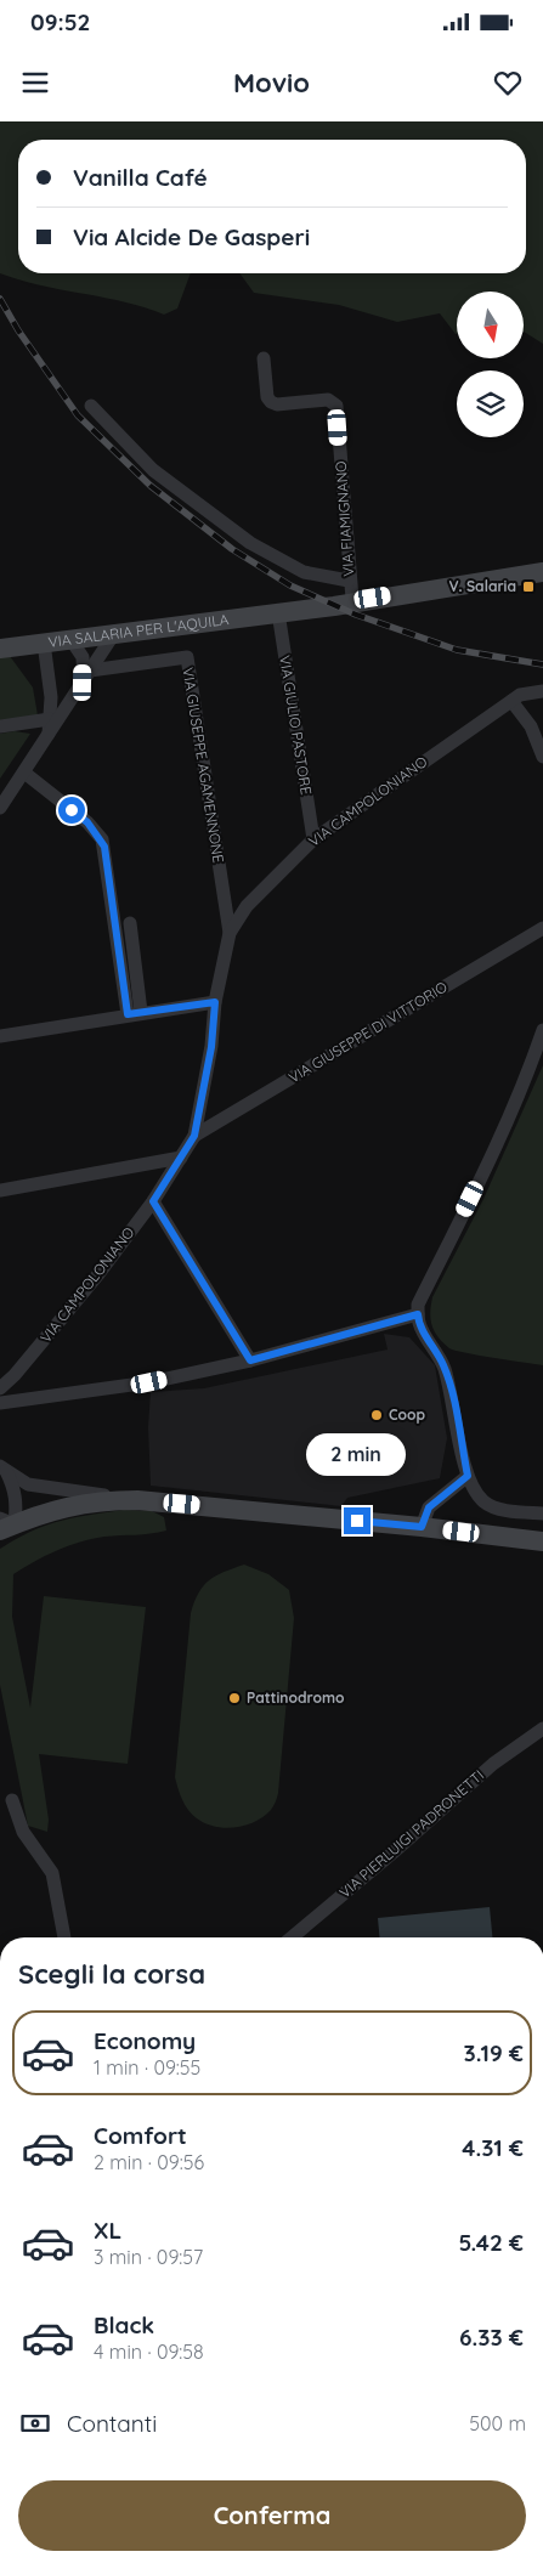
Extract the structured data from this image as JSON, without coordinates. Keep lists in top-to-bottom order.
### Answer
{
  "streets": {
    "main road": ["VIA SALARIA PER L'AQUILA"],
    "street": [
      "VIA FIAMIGNANO",
      "VIA GIULIO PASTORE",
      "VIA GIUSEPPE AGAMENNONE",
      "VIA CAMPOLONIANO",
      "VIA GIUSEPPE DI VITTORIO",
      "VIA PIERLUIGI PADRONETTI"
    ]
  },
  "crossings": [
    ["VIA FIAMIGNANO", "VIA SALARIA PER L'AQUILA"],
    ["VIA SALARIA PER L'AQUILA", "VIA GIULIO PASTORE"],
    ["VIA GIULIO PASTORE", "VIA CAMPOLONIANO"],
    ["VIA GIUSEPPE AGAMENNONE", "VIA CAMPOLONIANO"],
    ["VIA CAMPOLONIANO", "VIA GIUSEPPE DI VITTORIO"]
  ],
  "places": {
    "transit": ["V. Salaria"],
    "other": ["Coop", "Pattinodromo"]
  },
  "north": "bottom",
  "page": {
    "status": "09:52",
    "header": "Movio",
    "banner": ["Vanilla Café", "Via Alcide De Gasperi"],
    "bubble": "2 min",
    "heading": "Scegli la corsa",
    "list": [
      {
        "name": "Economy",
        "note": "1 min · 09:55",
        "value": "3.19 €"
      },
      {
        "name": "Comfort",
        "note": "2 min · 09:56",
        "value": "4.31 €"
      },
      {
        "name": "XL",
        "note": "3 min · 09:57",
        "value": "5.42 €"
      },
      {
        "name": "Black",
        "note": "4 min · 09:58",
        "value": "6.33 €"
      }
    ],
    "pay": ["Contanti", "500 m"],
    "buttons": "Conferma"
  }
}
